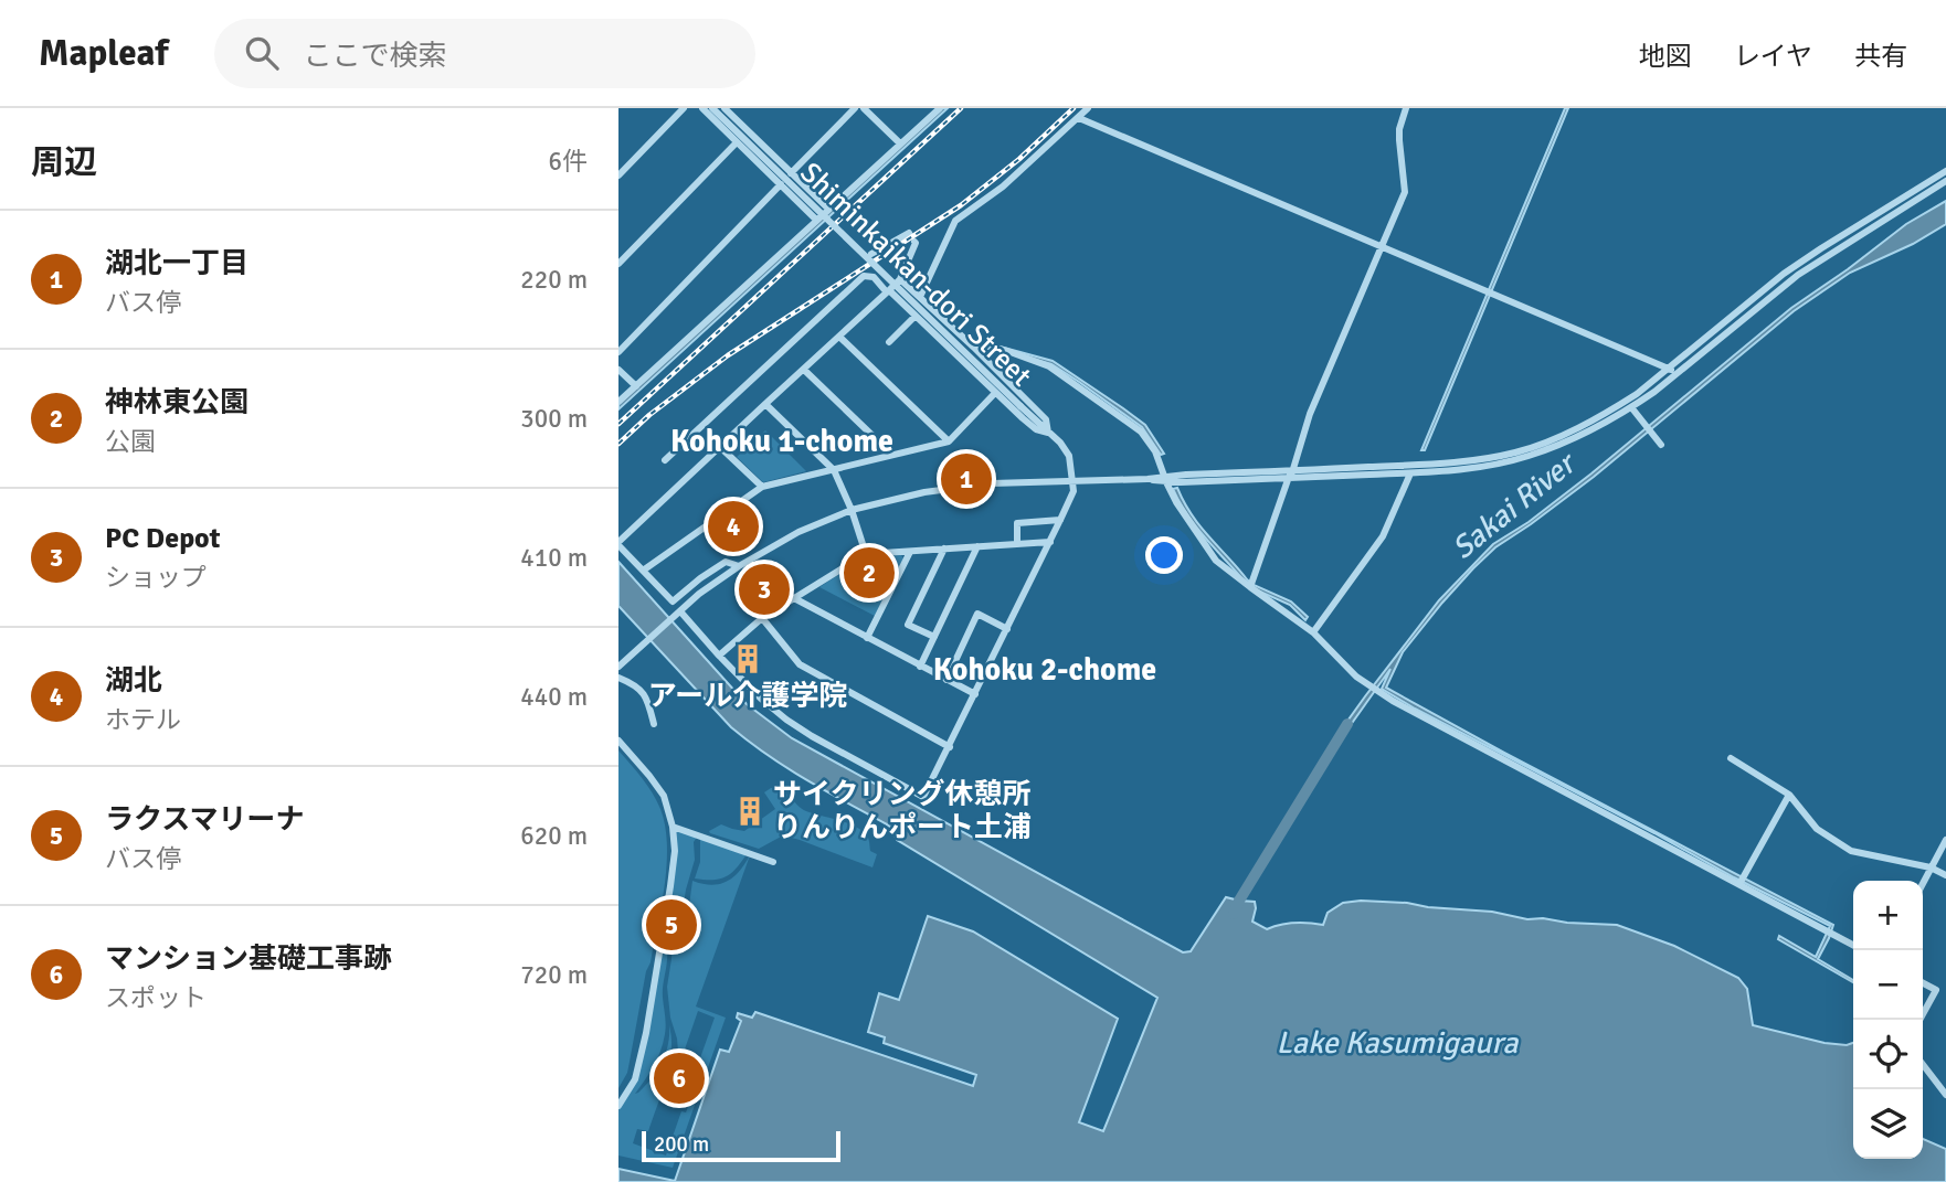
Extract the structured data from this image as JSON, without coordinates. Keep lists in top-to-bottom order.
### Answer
{
  "streets": {
    "street": ["Shiminkaikan-dori Street"]
  },
  "districts": ["Kohoku 1-chome", "Kohoku 2-chome"],
  "water": ["Sakai River", "Lake Kasumigaura"],
  "places": {
    "building": ["アール介護学院", "サイクリング休憩所 りんりんポート土浦"]
  },
  "scale_bar": "200 m",
  "page": {
    "header": "Mapleaf",
    "search": "ここで検索",
    "nav": ["地図", "レイヤ", "共有"],
    "heading": ["周辺", "6件"],
    "list": [
      {
        "mark": "1",
        "name": "湖北一丁目",
        "note": "バス停",
        "value": "220 m"
      },
      {
        "mark": "2",
        "name": "神林東公園",
        "note": "公園",
        "value": "300 m"
      },
      {
        "mark": "3",
        "name": "PC Depot",
        "note": "ショップ",
        "value": "410 m"
      },
      {
        "mark": "4",
        "name": "湖北",
        "note": "ホテル",
        "value": "440 m"
      },
      {
        "mark": "5",
        "name": "ラクスマリーナ",
        "note": "バス停",
        "value": "620 m"
      },
      {
        "mark": "6",
        "name": "マンション基礎工事跡",
        "note": "スポット",
        "value": "720 m"
      }
    ],
    "pins": [
      "1",
      "4",
      "2",
      "3",
      "5",
      "6"
    ],
    "map_buttons": ["+", "−"],
    "scale": "200 m"
  }
}
